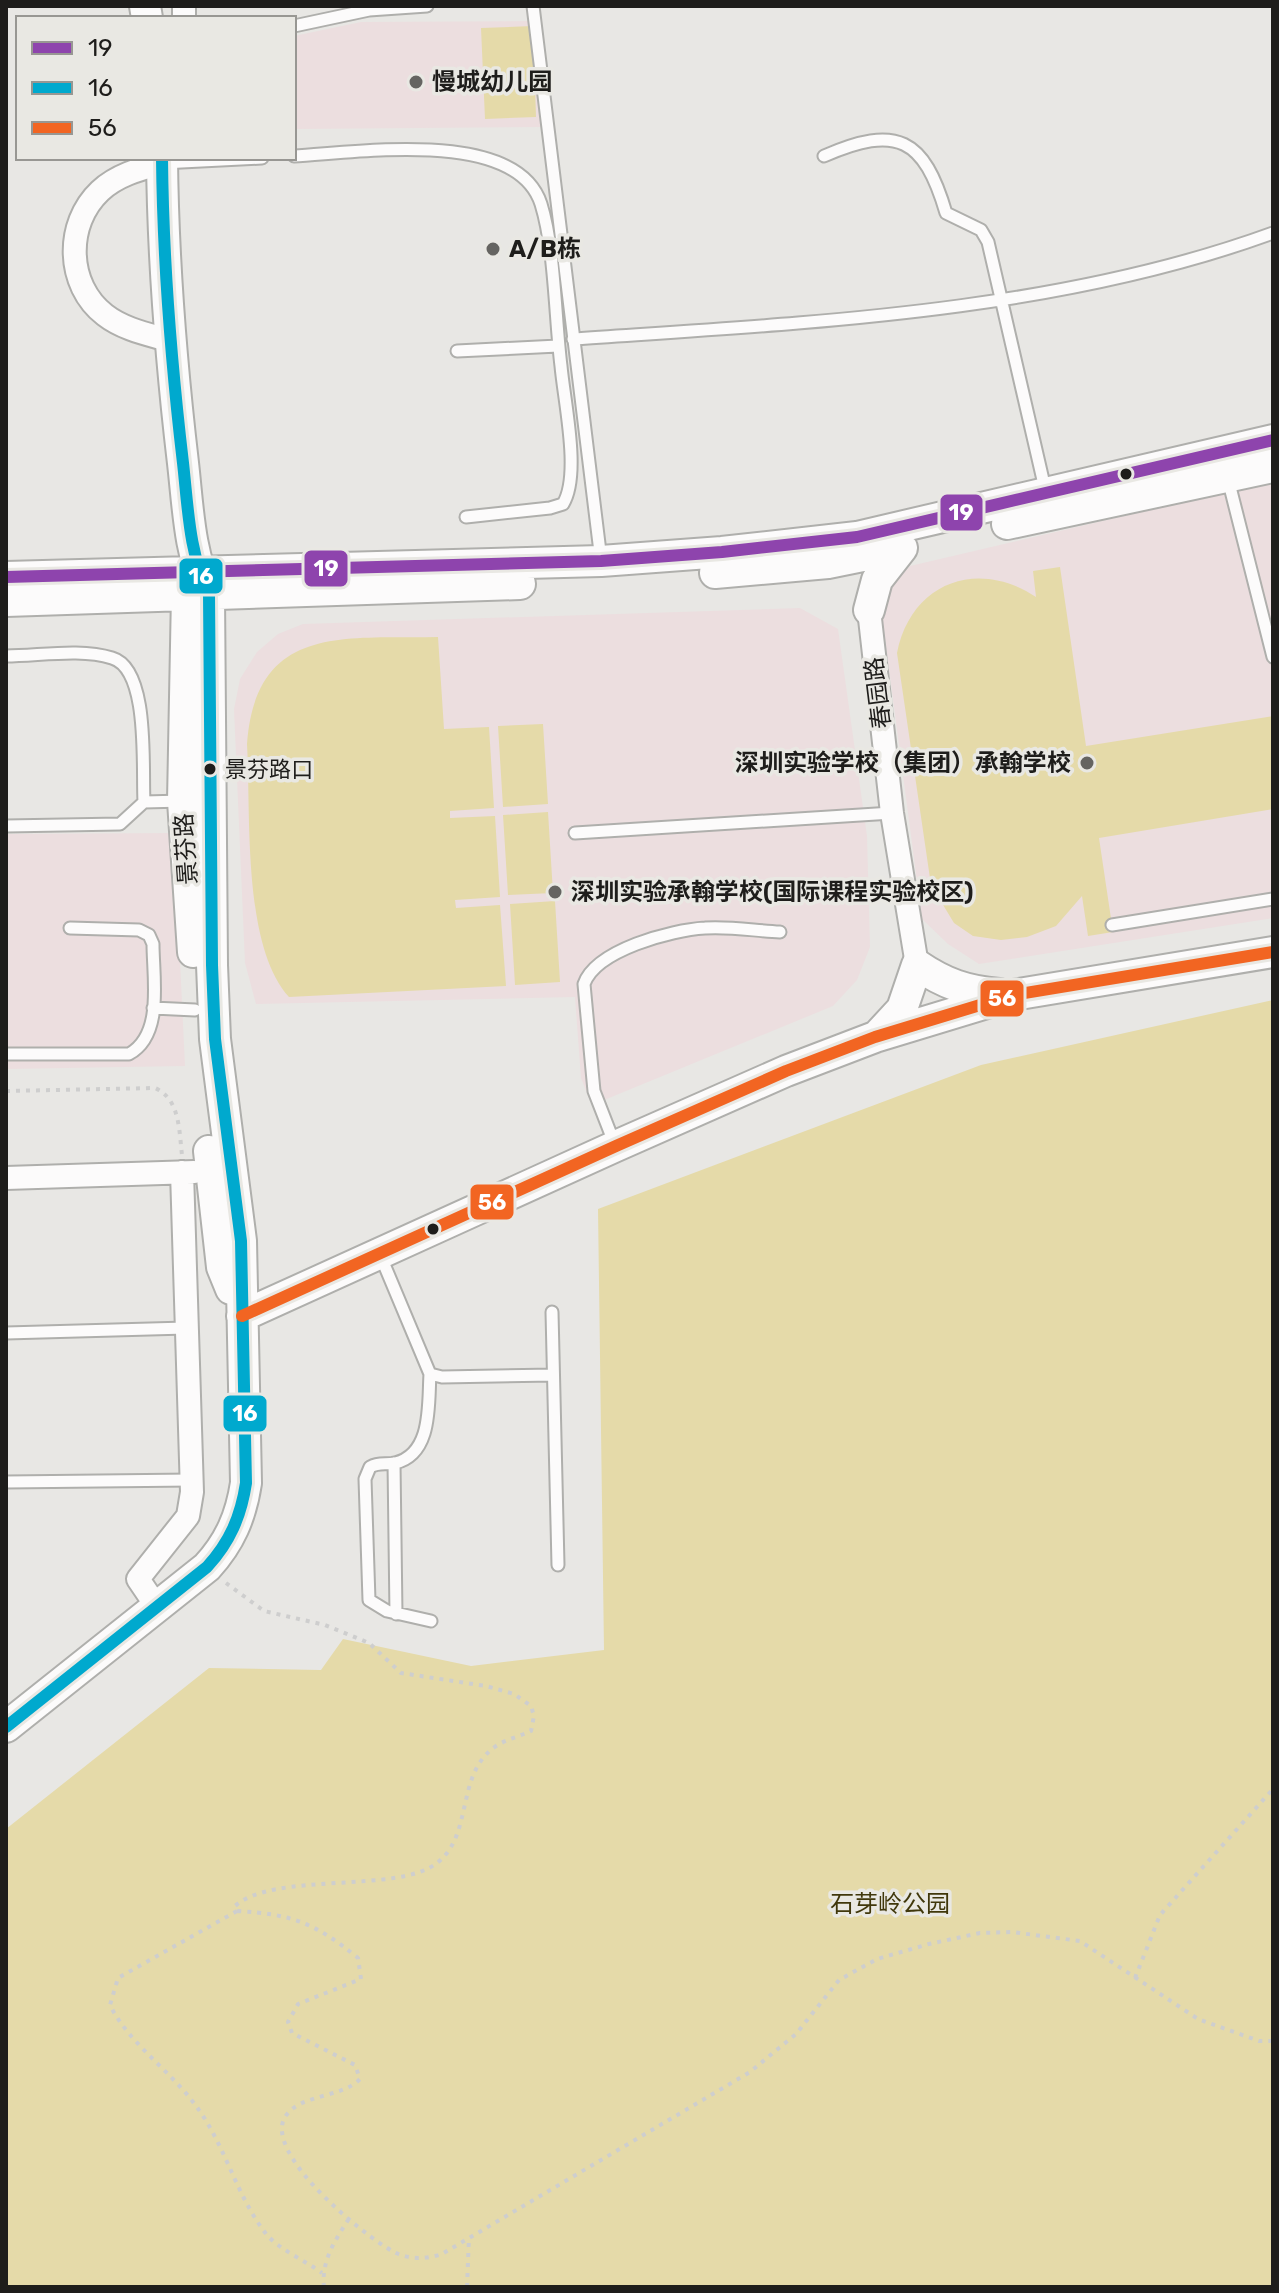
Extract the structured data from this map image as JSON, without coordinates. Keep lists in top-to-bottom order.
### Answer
{
  "streets": {
    "street": ["春园路", "景芬路"]
  },
  "parks": ["石芽岭公园"],
  "places": [
    "慢城幼儿园",
    "A/B栋",
    "深圳实验学校（集团）承翰学校",
    "景芬路口",
    "深圳实验承翰学校(国际课程实验校区)"
  ],
  "lines": ["transit line 16", "transit line 19", "transit line 56"],
  "legend": ["19", "16", "56"]
}
